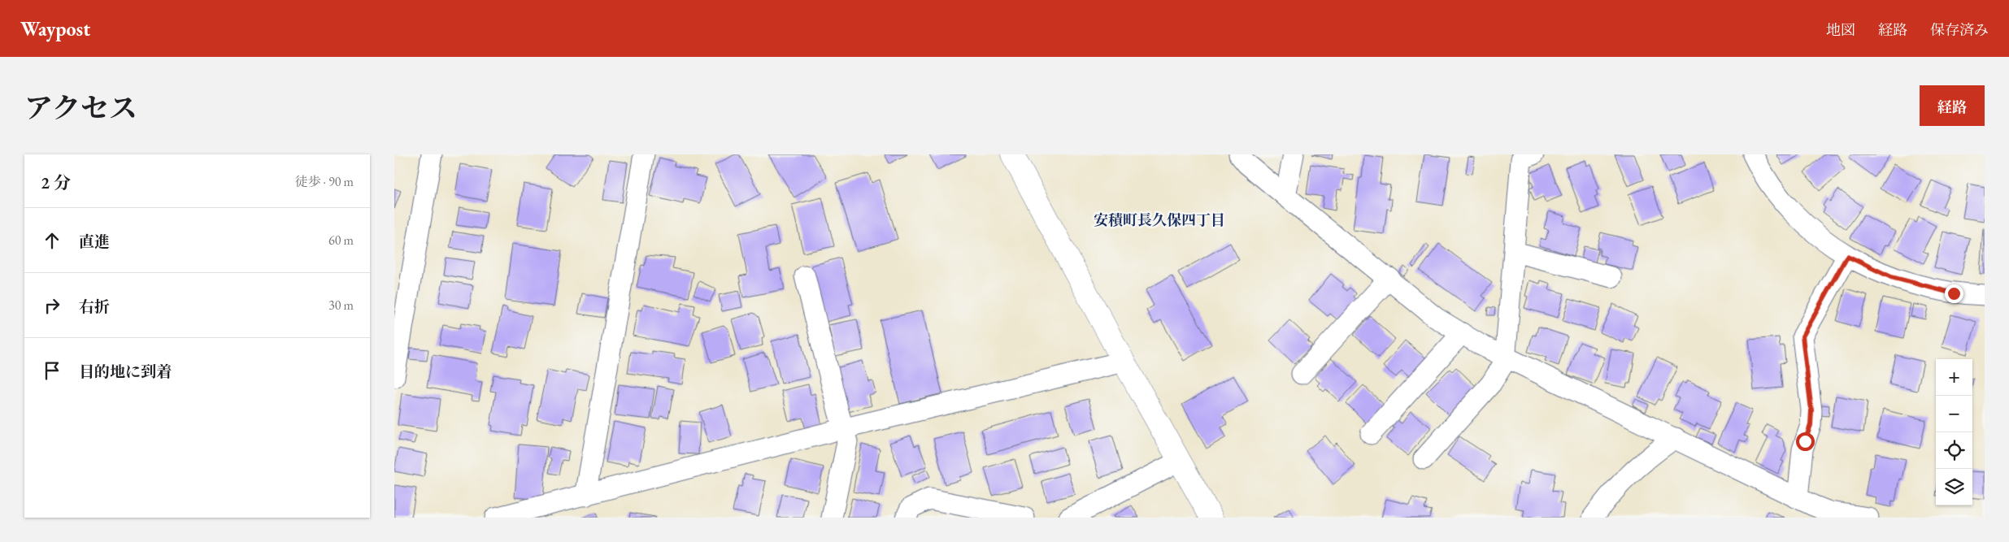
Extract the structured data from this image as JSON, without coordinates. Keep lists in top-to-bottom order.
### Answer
{
  "districts": ["安積町長久保四丁目"],
  "page": {
    "header": "Waypost",
    "nav": ["地図", "経路", "保存済み"],
    "title": "アクセス",
    "buttons": "経路",
    "heading": ["2 分", "徒歩 · 90 m"],
    "list": [
      ["直進", "60 m"],
      ["右折", "30 m"],
      "目的地に到着"
    ],
    "map_buttons": ["+", "−"]
  }
}
